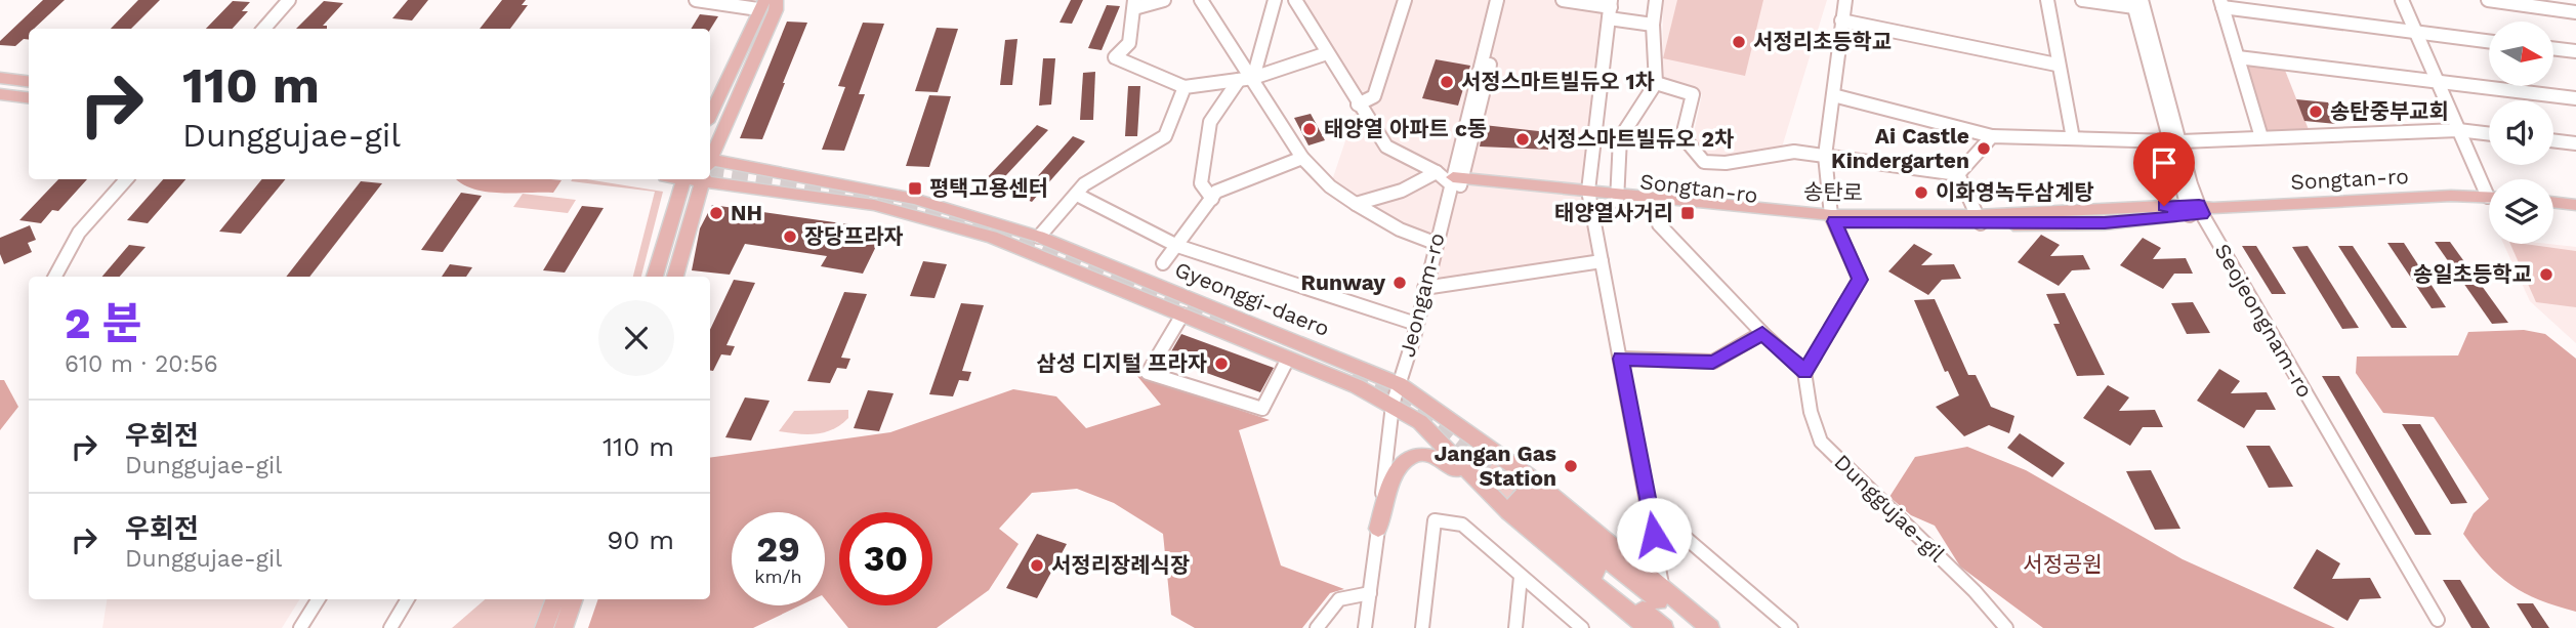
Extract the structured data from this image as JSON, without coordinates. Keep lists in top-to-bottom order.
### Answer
{
  "streets": {
    "main road": ["Songtan-ro", "송탄로", "Gyeonggi-daero"],
    "street": ["Jeongam-ro", "Seojeongnam-ro", "Dunggujae-gil"]
  },
  "crossings": [
    ["Songtan-ro", "송탄로"],
    ["Songtan-ro", "Jeongam-ro"],
    ["Songtan-ro", "Seojeongnam-ro"],
    ["Jeongam-ro", "Gyeonggi-daero"]
  ],
  "parks": ["서정공원"],
  "places": {
    "other": [
      "서정리초등학교",
      "서정스마트빌듀오 1차",
      "송탄중부교회",
      "태양열 아파트 c동",
      "서정스마트빌듀오 2차",
      "Ai Castle Kindergarten",
      "이화영녹두삼계탕",
      "NH",
      "장당프라자",
      "송일초등학교",
      "Runway",
      "삼성 디지털 프라자",
      "Jangan Gas Station",
      "서정리장례식장"
    ],
    "transit": ["평택고용센터", "태양열사거리"]
  },
  "north": "right",
  "page": {
    "turn": ["110 m", "Dunggujae-gil"],
    "heading": ["2 분", "610 m · 20:56"],
    "list": [
      {
        "name": "우회전",
        "note": "Dunggujae-gil",
        "value": "110 m"
      },
      {
        "name": "우회전",
        "note": "Dunggujae-gil",
        "value": "90 m"
      }
    ],
    "speed": "29 km/h",
    "limit": "30"
  }
}
